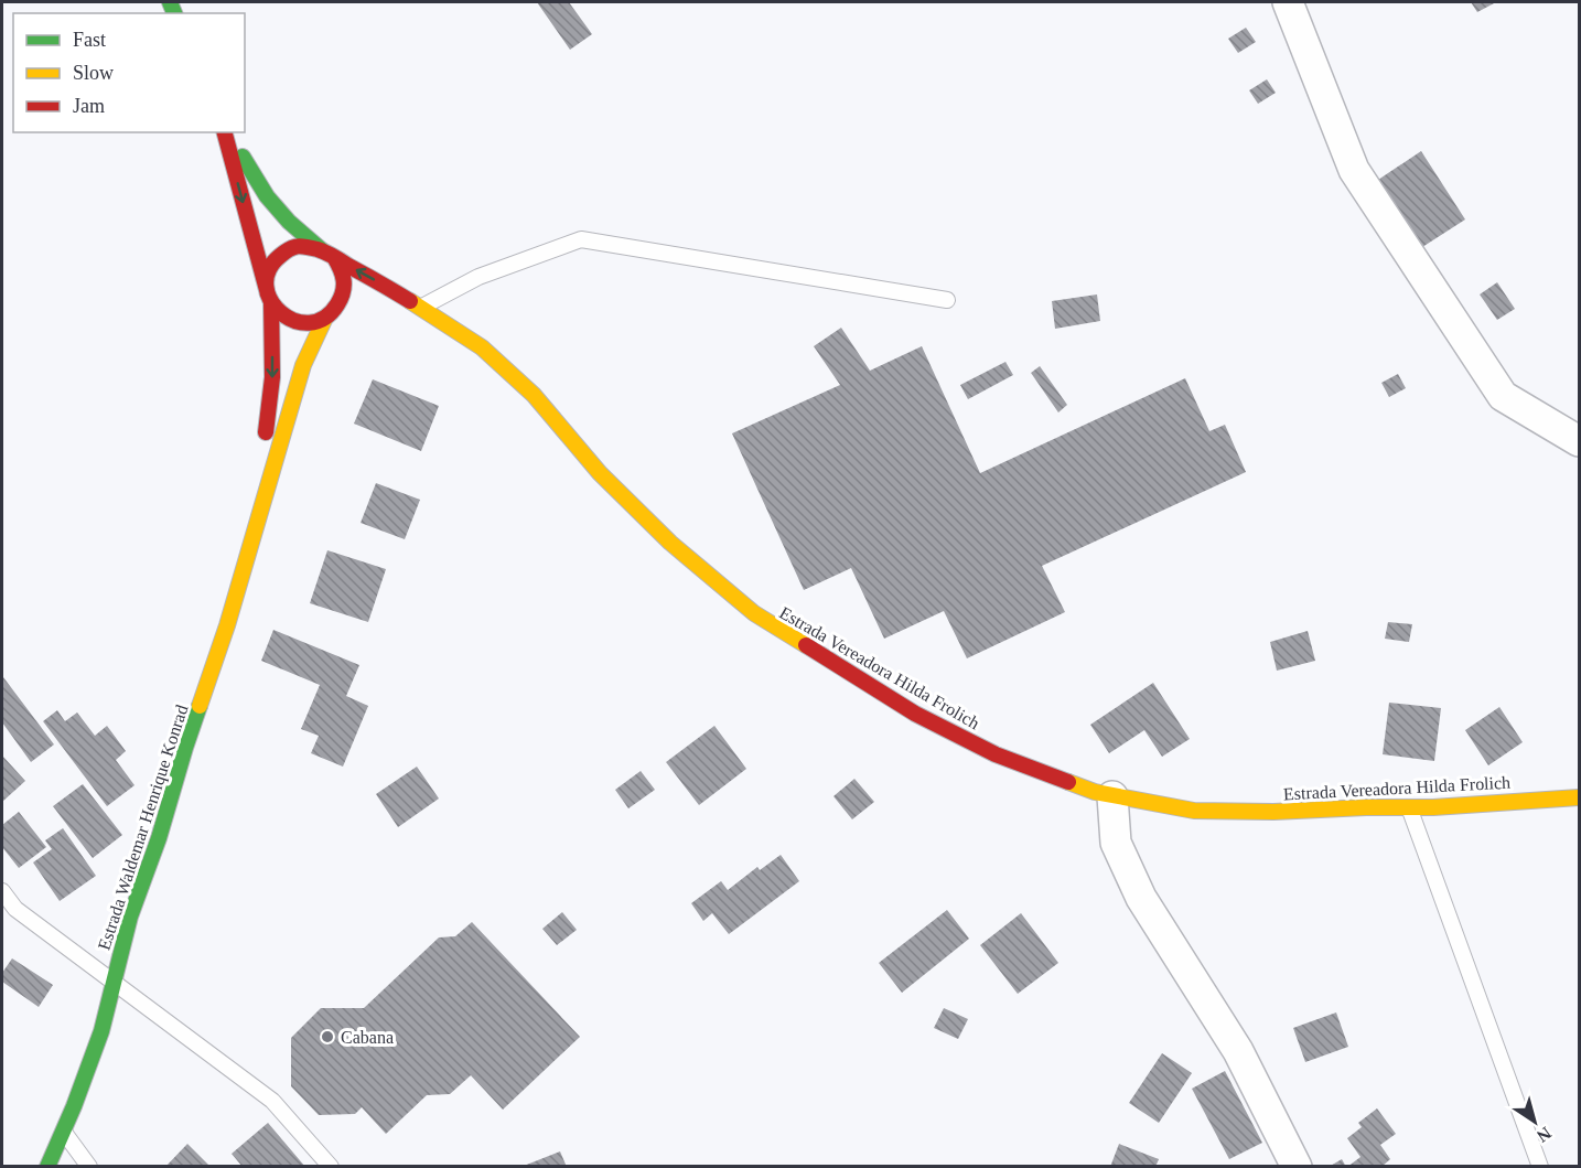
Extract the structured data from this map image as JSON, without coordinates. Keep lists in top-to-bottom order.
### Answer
{
  "streets": {
    "main road": ["Estrada Vereadora Hilda Frolich", "Estrada Waldemar Henrique Konrad"]
  },
  "crossings": [
    ["Estrada Vereadora Hilda Frolich", "Estrada Waldemar Henrique Konrad"]
  ],
  "places": ["Cabana"],
  "legend": ["Fast", "Slow", "Jam"],
  "north": "bottom right"
}
